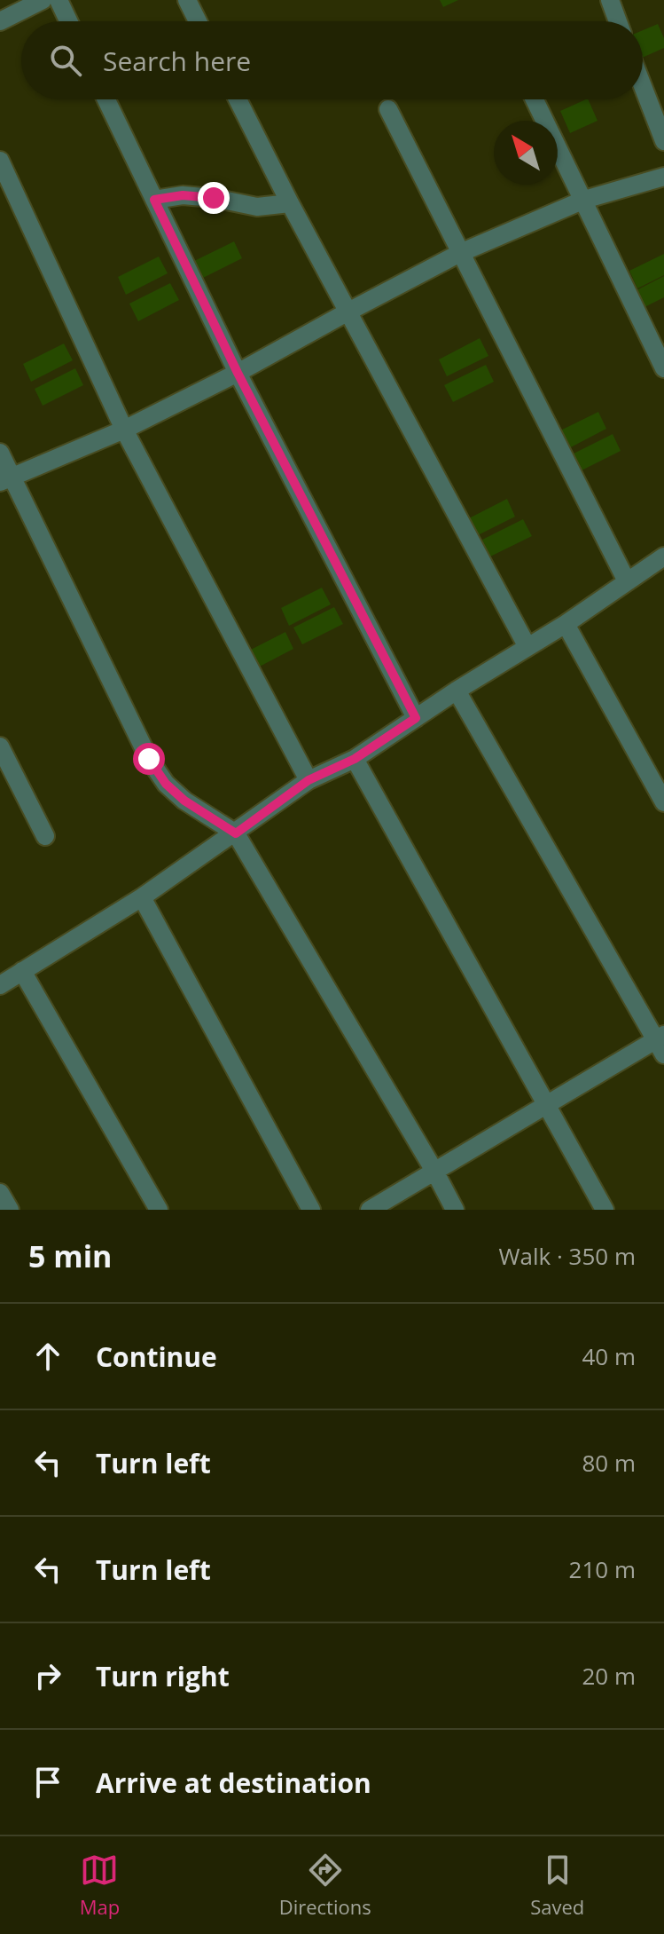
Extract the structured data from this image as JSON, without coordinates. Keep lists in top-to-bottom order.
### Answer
{
  "north": "top left",
  "page": {
    "search": "Search here",
    "heading": ["5 min", "Walk · 350 m"],
    "list": [
      ["Continue", "40 m"],
      ["Turn left", "80 m"],
      ["Turn left", "210 m"],
      ["Turn right", "20 m"],
      "Arrive at destination"
    ],
    "nav": ["Map", "Directions", "Saved"]
  }
}
